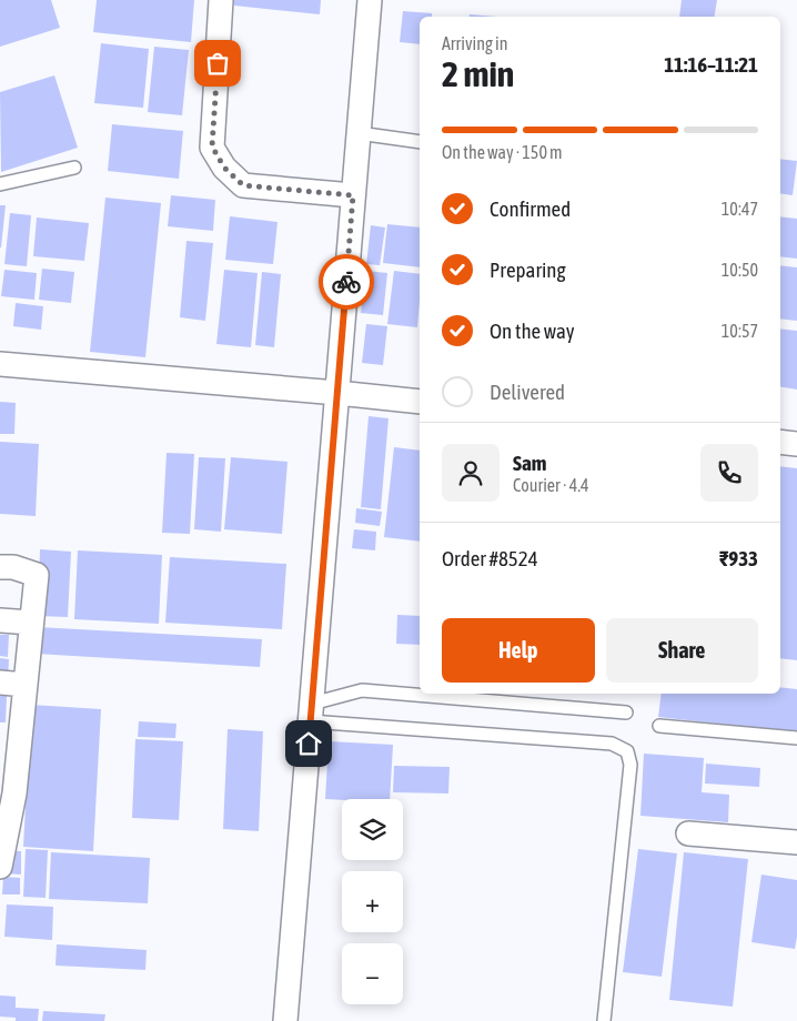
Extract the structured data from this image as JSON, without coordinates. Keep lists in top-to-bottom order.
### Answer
{
  "page": {
    "heading": ["2 min", "Arriving in", "11:16–11:21"],
    "panel": [
      "Sam",
      "Courier · 4.4",
      "Order #8524",
      "₹933"
    ],
    "bar": "On the way · 150 m",
    "list": [
      ["Confirmed", "10:47"],
      ["Preparing", "10:50"],
      ["On the way", "10:57"],
      "Delivered"
    ],
    "buttons": ["Help", "Share"],
    "map_buttons": ["+", "−"]
  }
}
